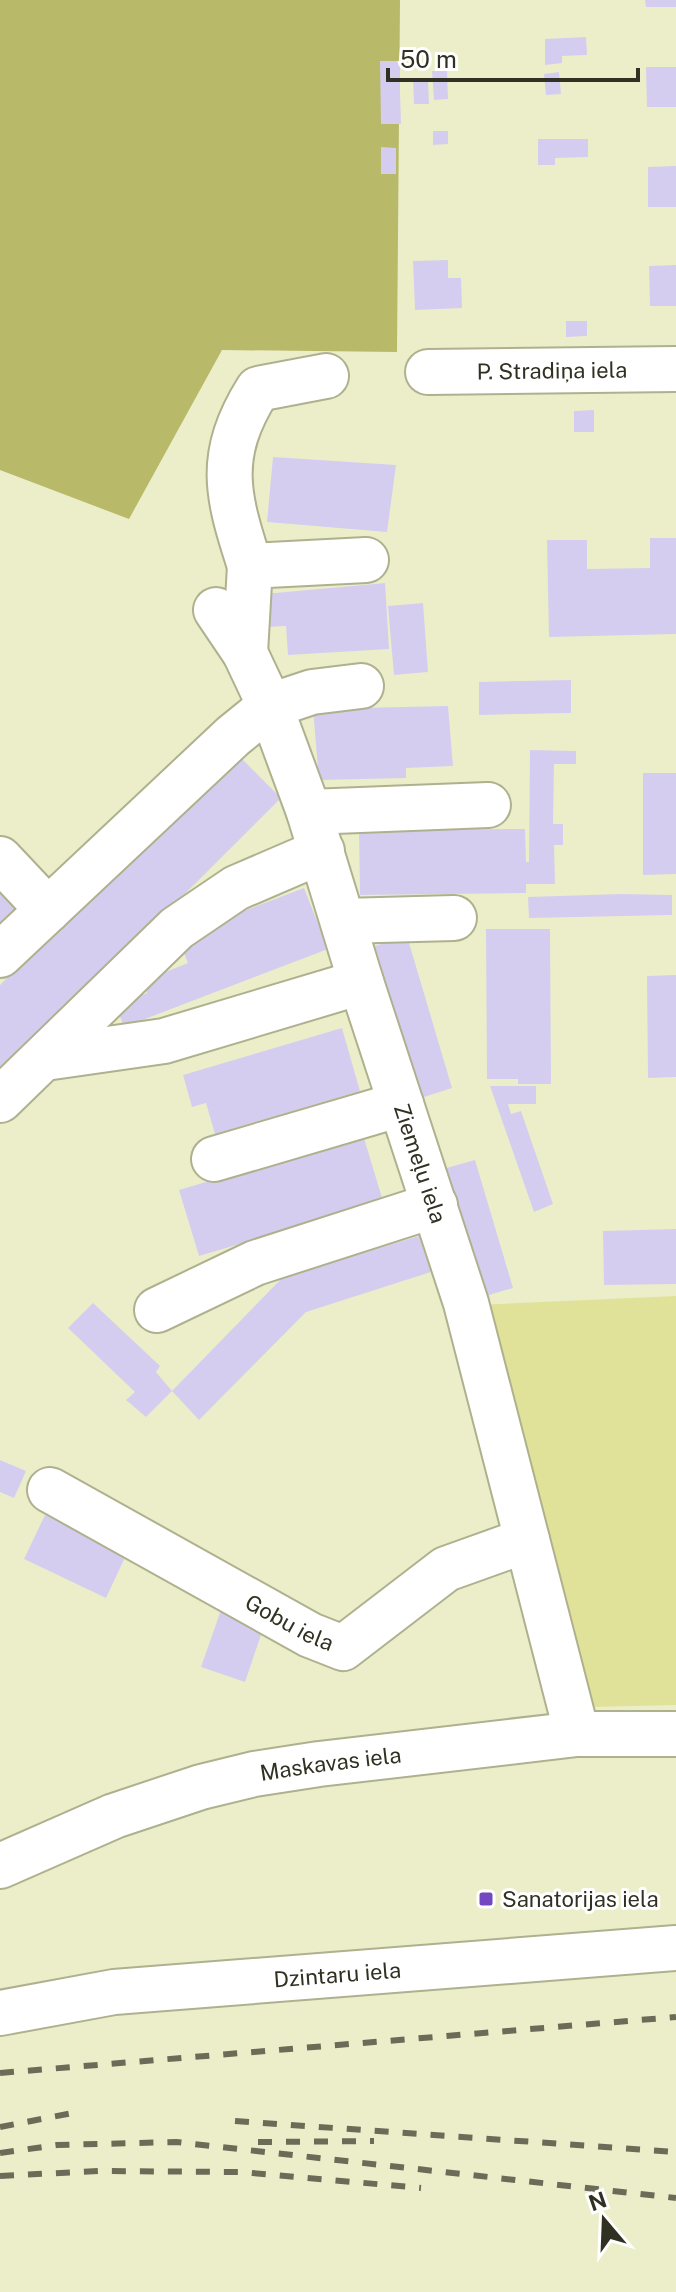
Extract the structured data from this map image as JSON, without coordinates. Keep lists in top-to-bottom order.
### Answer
{
  "streets": {
    "street": [
      "P. Stradiņa iela",
      "Ziemeļu iela",
      "Gobu iela",
      "Maskavas iela",
      "Dzintaru iela"
    ]
  },
  "crossings": [
    ["Ziemeļu iela", "Gobu iela"],
    ["Ziemeļu iela", "Maskavas iela"]
  ],
  "places": {
    "transit": ["Sanatorijas iela"]
  },
  "scale_bar": "50 m",
  "north": "top"
}
